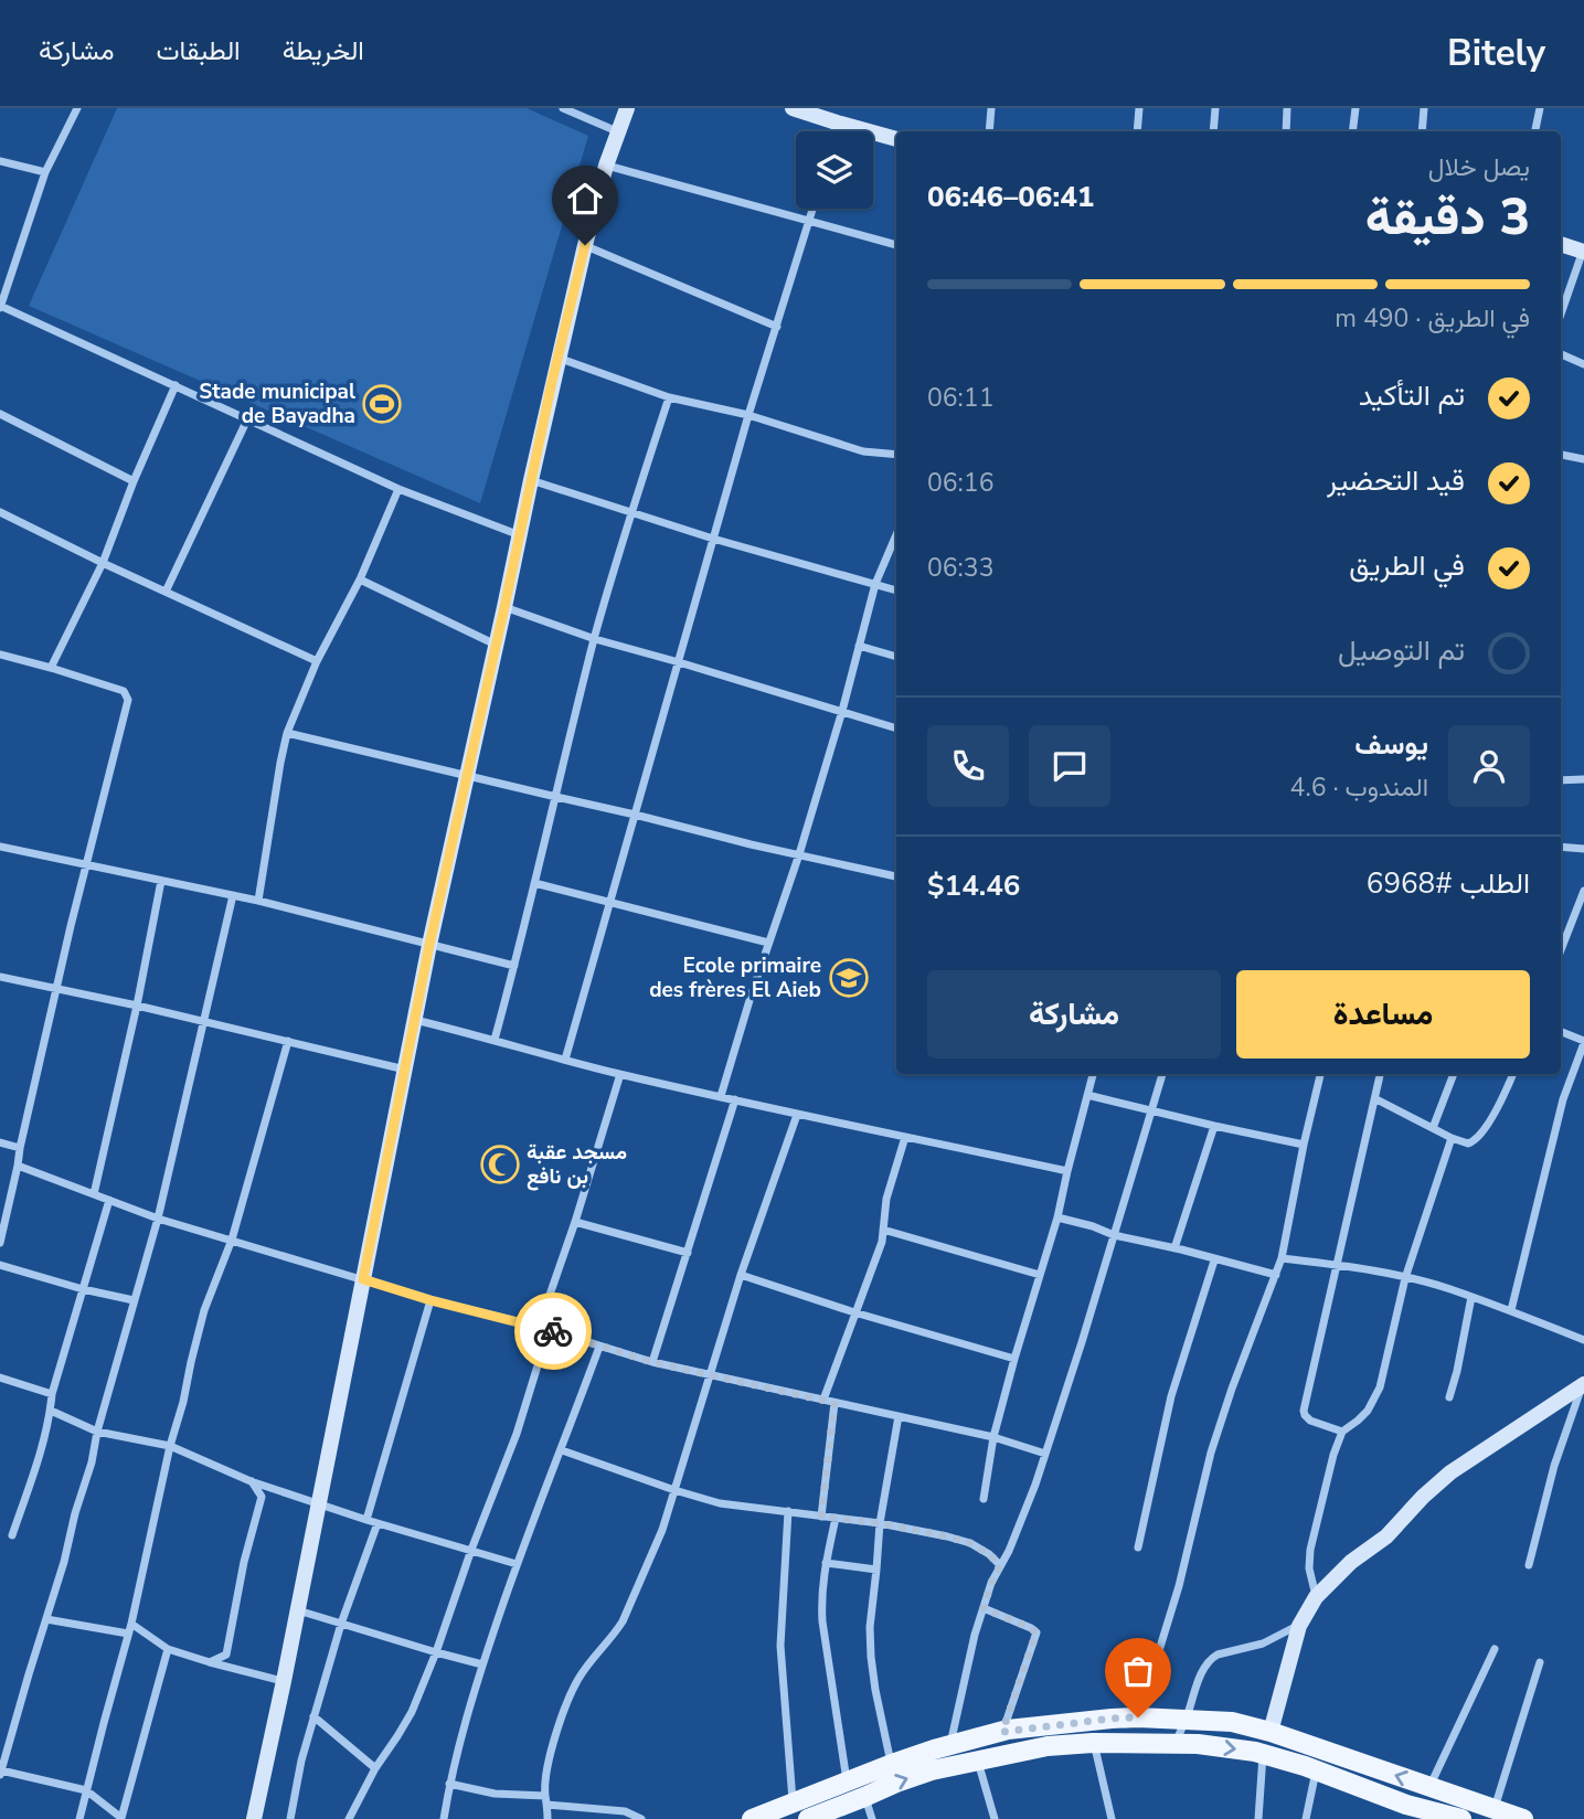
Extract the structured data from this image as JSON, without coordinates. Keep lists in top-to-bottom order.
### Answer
{
  "places": {
    "sports": ["Stade municipal de Bayadha"],
    "school or university": ["Ecole primaire des frères El Aieb"],
    "mosque": ["مسجد عقبة بن نافع"]
  },
  "page": {
    "header": "Bitely",
    "nav": ["الخريطة", "الطبقات", "مشاركة"],
    "heading": ["3 دقيقة", "يصل خلال", "06:41–06:46"],
    "panel": [
      "يوسف",
      "المندوب · 4.6",
      "الطلب #6968",
      "$14.46"
    ],
    "bar": "في الطريق · 490 m",
    "list": [
      ["تم التأكيد", "06:11"],
      ["قيد التحضير", "06:16"],
      ["في الطريق", "06:33"],
      "تم التوصيل"
    ],
    "buttons": ["مساعدة", "مشاركة"]
  }
}
